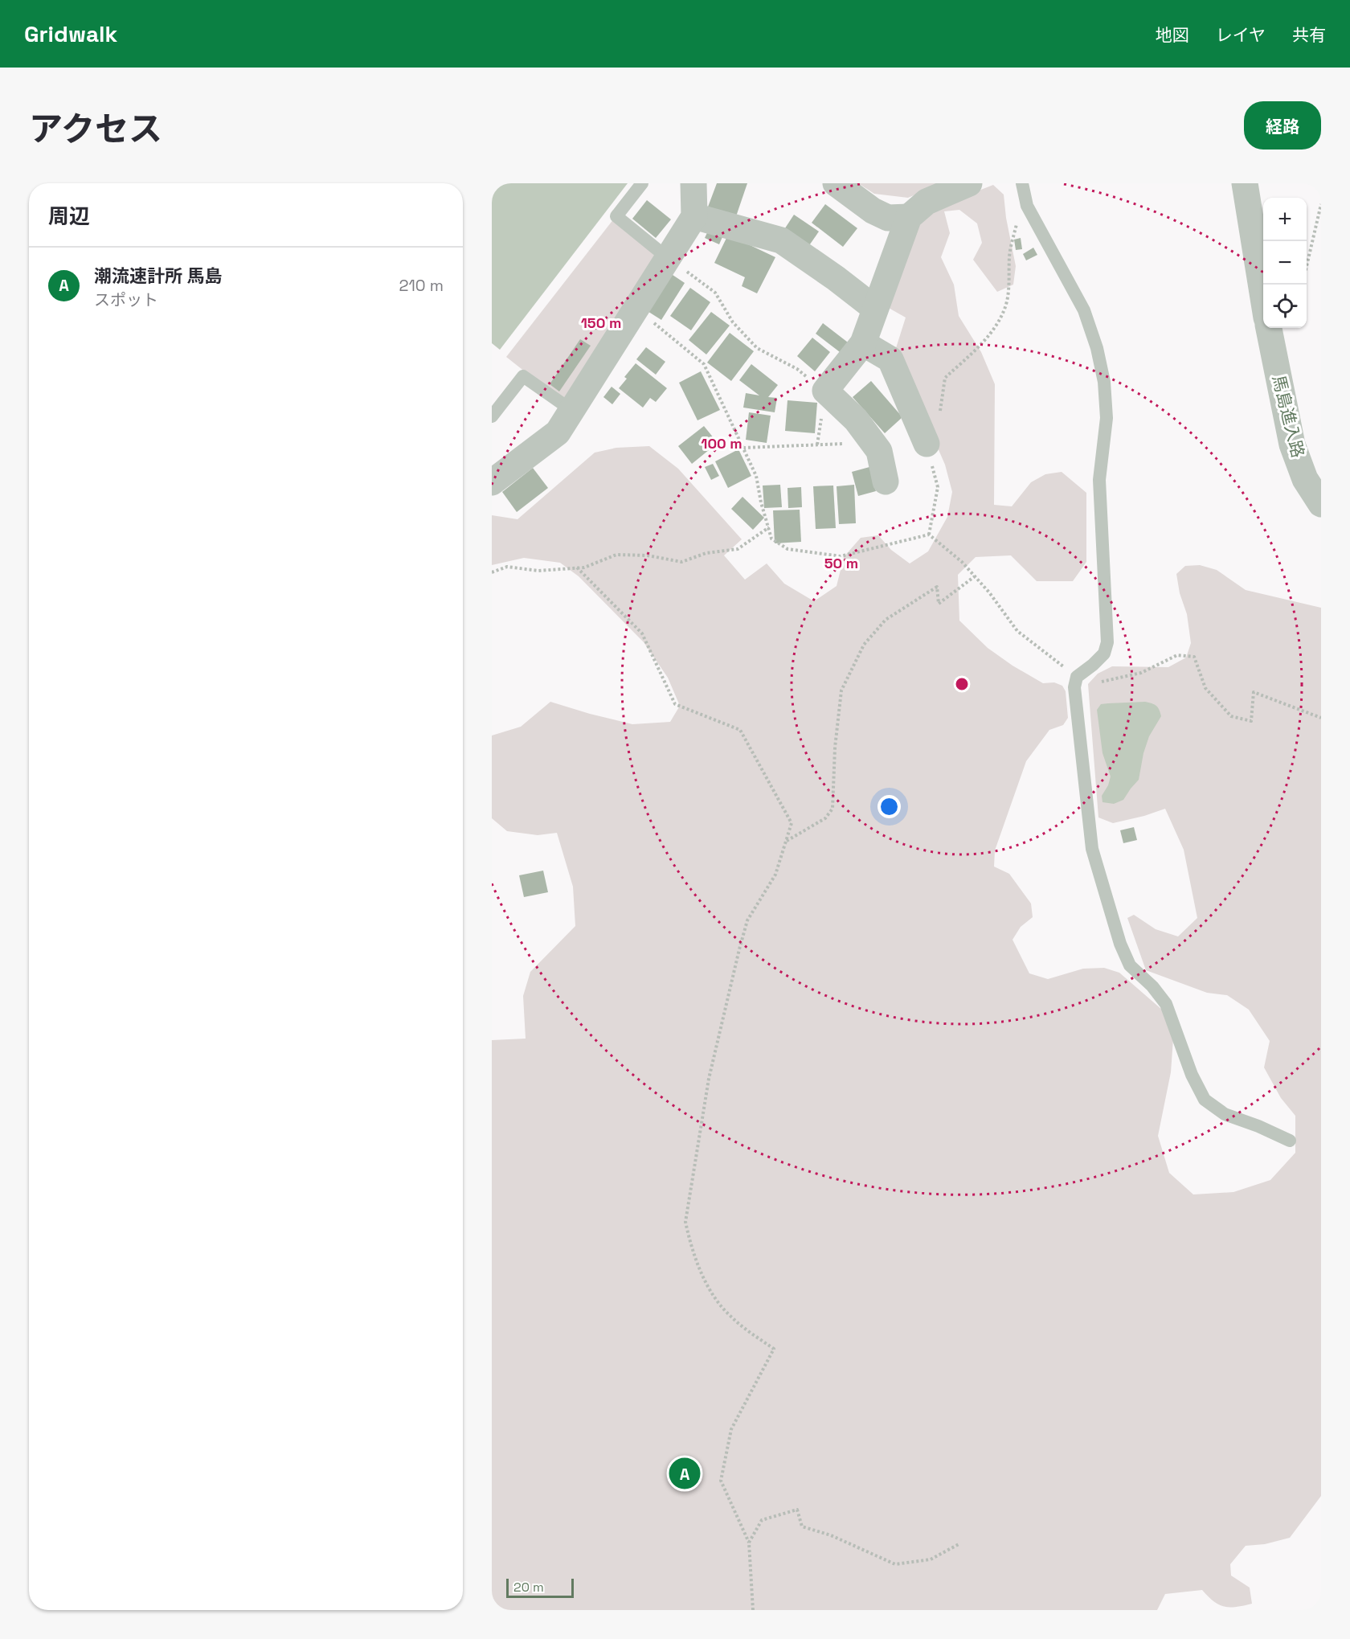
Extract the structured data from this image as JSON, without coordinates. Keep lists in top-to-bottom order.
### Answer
{
  "streets": {
    "street": ["馬島進入路"]
  },
  "scale_bar": "20 m",
  "page": {
    "header": "Gridwalk",
    "nav": ["地図", "レイヤ", "共有"],
    "title": "アクセス",
    "buttons": "経路",
    "heading": "周辺",
    "map_buttons": ["+", "−"],
    "list": [
      {
        "mark": "A",
        "name": "潮流速計所 馬島",
        "note": "スポット",
        "value": "210 m"
      }
    ],
    "pins": "A",
    "scale": "20 m"
  },
  "rings": ["150 m", "100 m", "50 m"]
}
